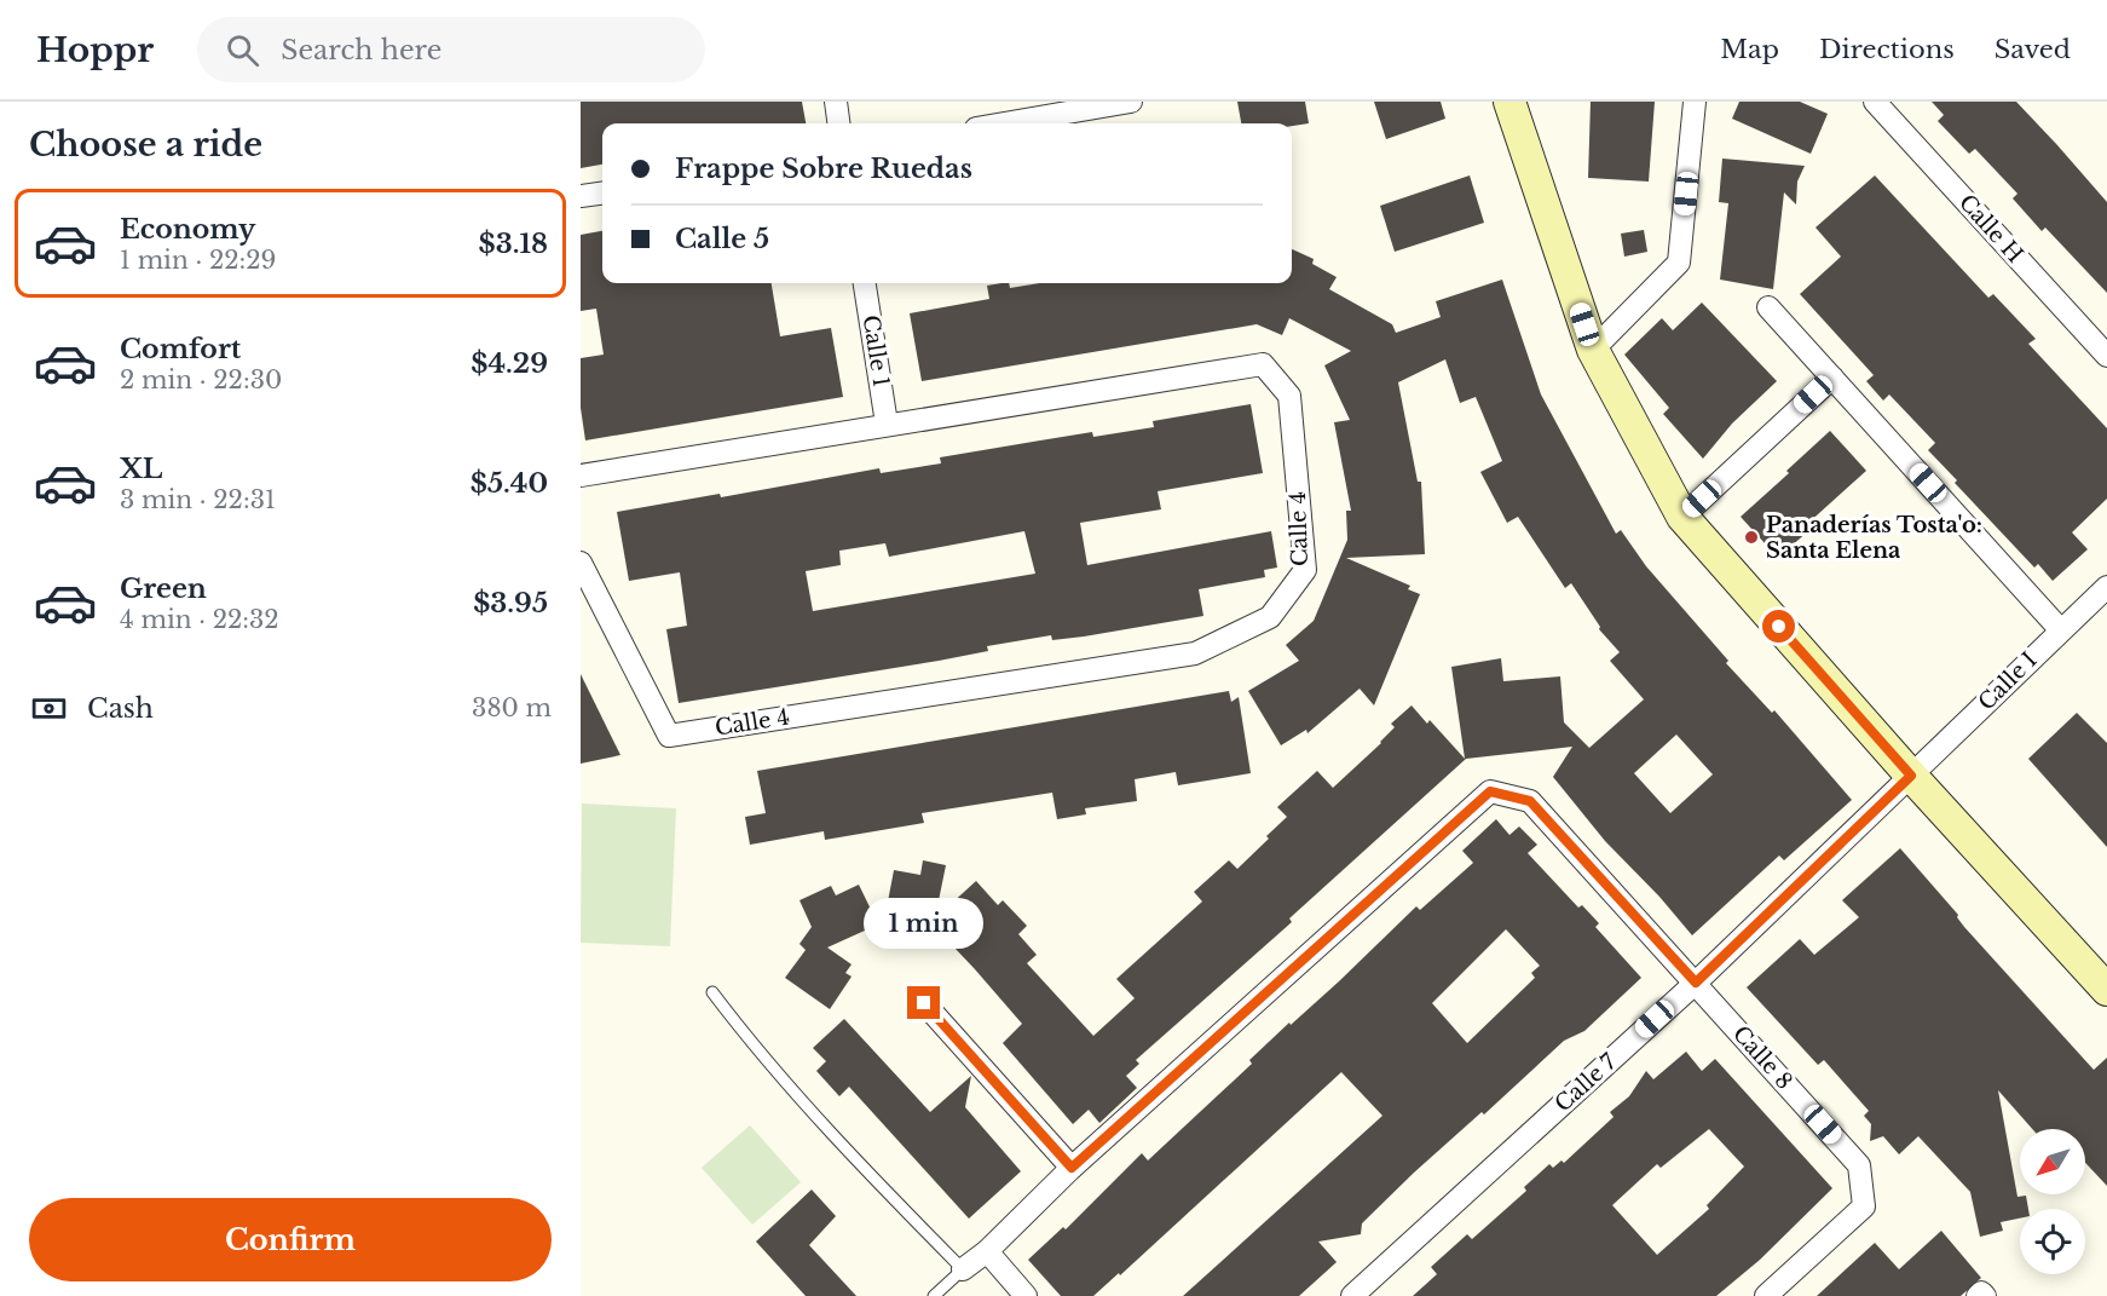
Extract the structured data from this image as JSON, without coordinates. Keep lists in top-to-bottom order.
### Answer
{
  "streets": {
    "street": [
      "Calle H",
      "Calle 1",
      "Calle 4",
      "Calle I",
      "Calle 8",
      "Calle 7"
    ]
  },
  "crossings": [
    ["Calle 1", "Calle 4"],
    ["Calle I", "Calle 7"],
    ["Calle 8", "Calle 7"]
  ],
  "places": ["Panaderías Tosta'o: Santa Elena"],
  "north": "bottom left",
  "page": {
    "header": "Hoppr",
    "search": "Search here",
    "nav": ["Map", "Directions", "Saved"],
    "heading": "Choose a ride",
    "banner": ["Frappe Sobre Ruedas", "Calle 5"],
    "list": [
      {
        "name": "Economy",
        "note": "1 min · 22:29",
        "value": "$3.18"
      },
      {
        "name": "Comfort",
        "note": "2 min · 22:30",
        "value": "$4.29"
      },
      {
        "name": "XL",
        "note": "3 min · 22:31",
        "value": "$5.40"
      },
      {
        "name": "Green",
        "note": "4 min · 22:32",
        "value": "$3.95"
      }
    ],
    "pay": ["Cash", "380 m"],
    "bubble": "1 min",
    "buttons": "Confirm"
  }
}
